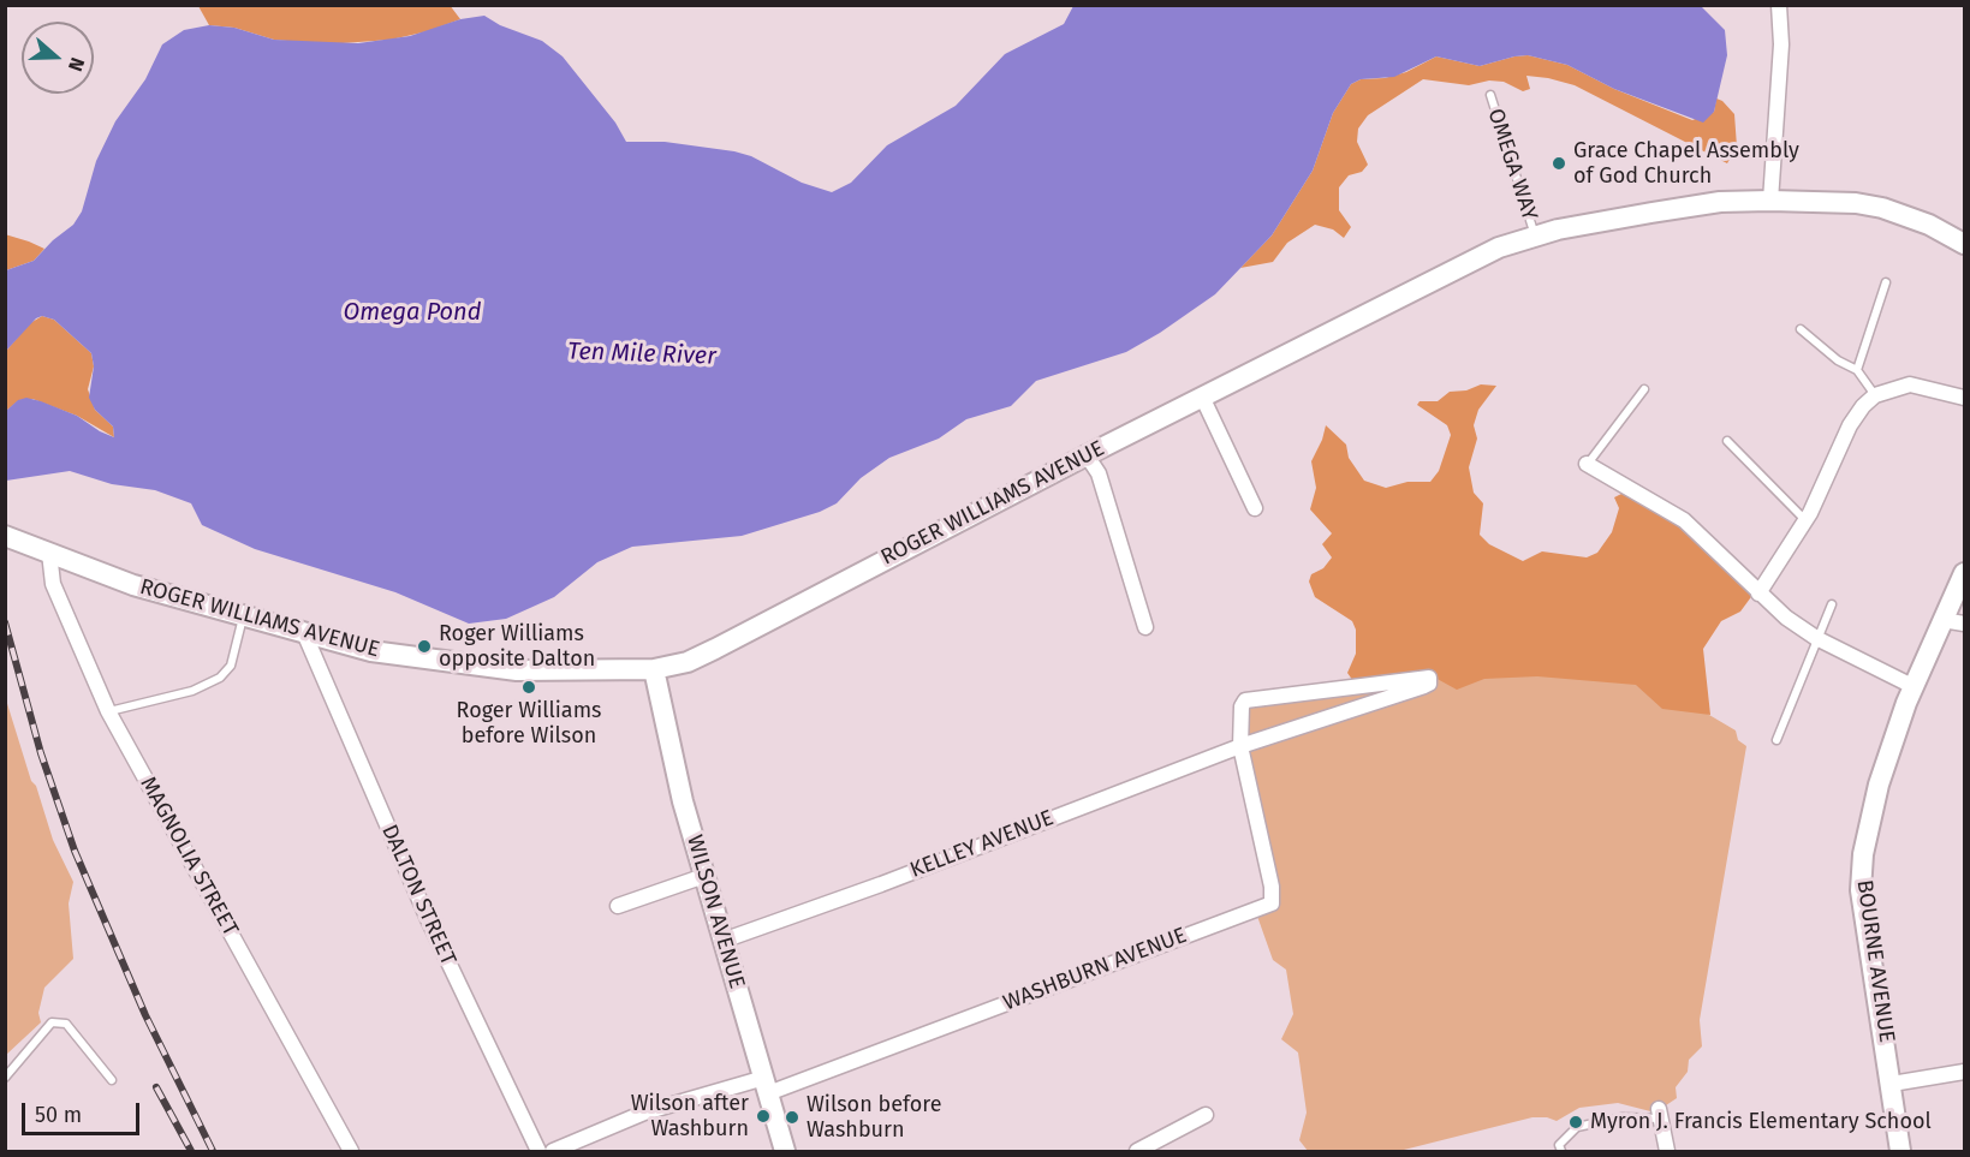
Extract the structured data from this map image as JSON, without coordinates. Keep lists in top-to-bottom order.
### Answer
{
  "streets": {
    "main road": ["ROGER WILLIAMS AVENUE", "WILSON AVENUE", "BOURNE AVENUE"],
    "street": [
      "KELLEY AVENUE",
      "MAGNOLIA STREET",
      "DALTON STREET",
      "WASHBURN AVENUE"
    ],
    "lane": ["OMEGA WAY"]
  },
  "crossings": [
    ["OMEGA WAY", "ROGER WILLIAMS AVENUE"],
    ["ROGER WILLIAMS AVENUE", "MAGNOLIA STREET"],
    ["ROGER WILLIAMS AVENUE", "DALTON STREET"],
    ["ROGER WILLIAMS AVENUE", "WILSON AVENUE"],
    ["KELLEY AVENUE", "WILSON AVENUE"],
    ["KELLEY AVENUE", "WASHBURN AVENUE"],
    ["WILSON AVENUE", "WASHBURN AVENUE"]
  ],
  "water": ["Omega Pond", "Ten Mile River"],
  "places": [
    "Grace Chapel Assembly of God Church",
    "Roger Williams opposite Dalton",
    "Roger Williams before Wilson",
    "Wilson after Washburn",
    "Wilson before Washburn",
    "Myron J. Francis Elementary School"
  ],
  "scale_bar": "50 m",
  "north": "right"
}
